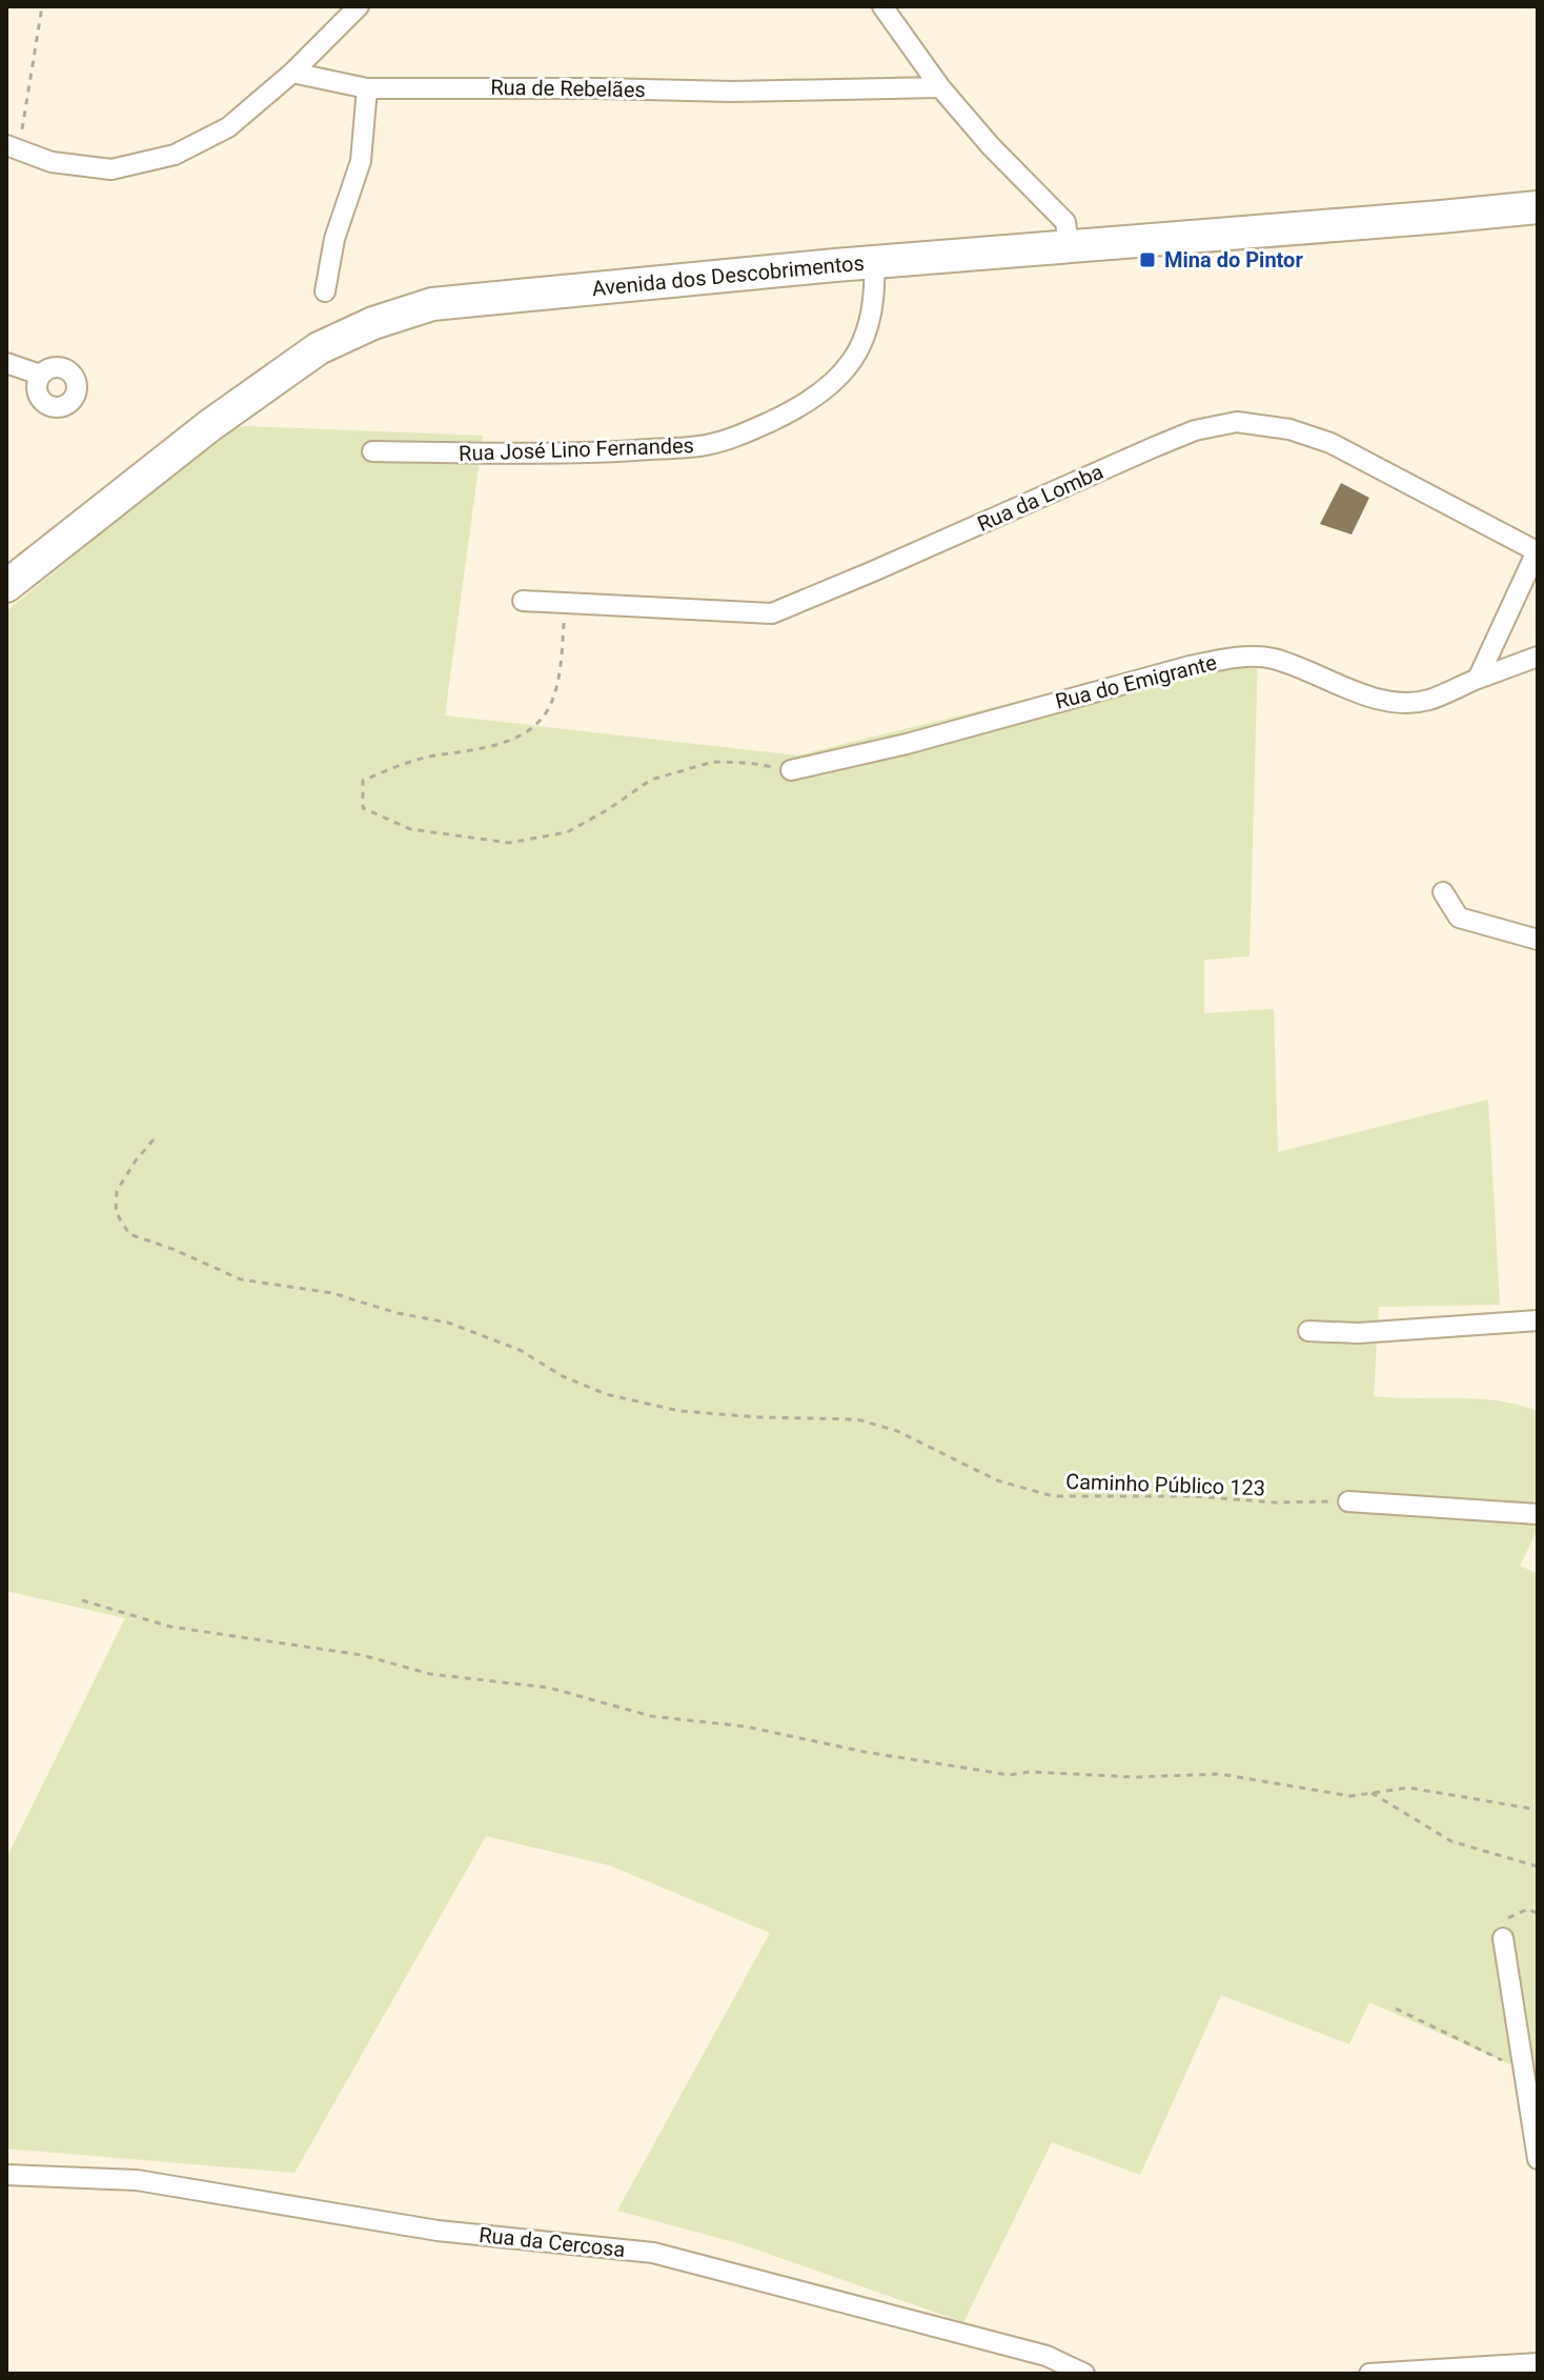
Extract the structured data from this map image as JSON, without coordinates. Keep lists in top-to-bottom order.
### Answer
{
  "streets": {
    "main road": ["Avenida dos Descobrimentos"],
    "street": [
      "Rua de Rebelães",
      "Rua José Lino Fernandes",
      "Rua da Lomba",
      "Rua do Emigrante",
      "Rua da Cercosa"
    ],
    "path": ["Caminho Público 123"]
  },
  "crossings": [
    ["Avenida dos Descobrimentos", "Rua José Lino Fernandes"]
  ],
  "places": {
    "transit": ["Mina do Pintor"]
  }
}
